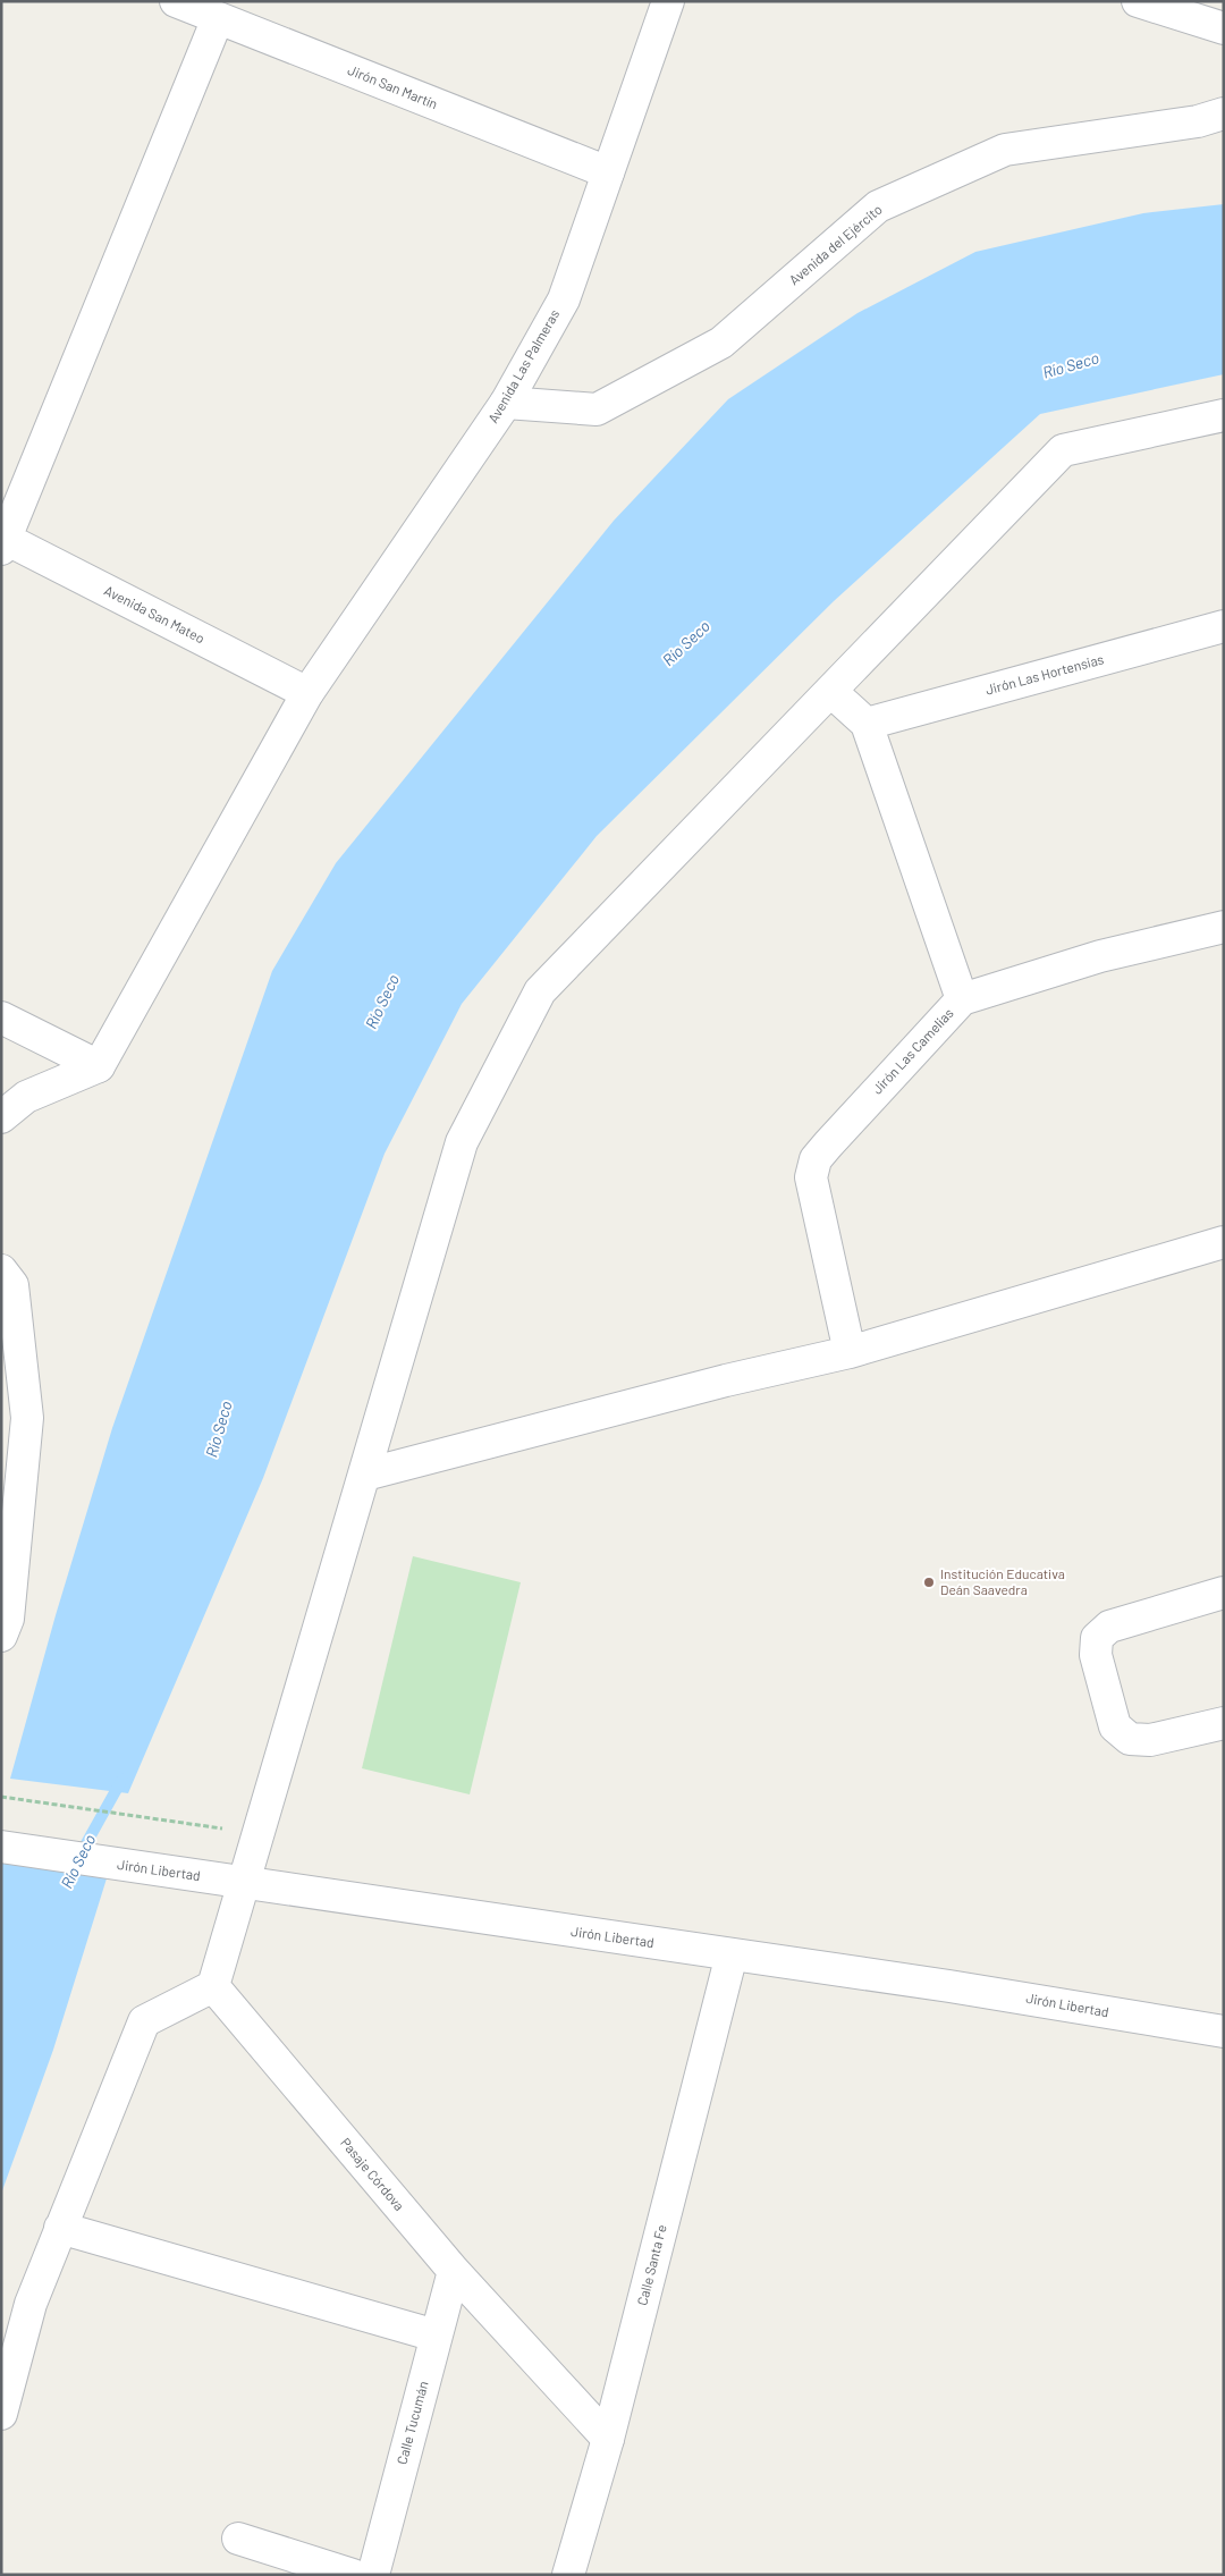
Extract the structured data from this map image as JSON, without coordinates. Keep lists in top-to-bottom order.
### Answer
{
  "streets": {
    "street": [
      "Jirón San Martín",
      "Avenida del Ejército",
      "Avenida Las Palmeras",
      "Avenida San Mateo",
      "Jirón Las Hortensias",
      "Jirón Las Camelias",
      "Jirón Libertad",
      "Pasaje Córdova",
      "Calle Santa Fe",
      "Calle Tucumán"
    ]
  },
  "crossings": [
    ["Jirón San Martín", "Avenida Las Palmeras"],
    ["Avenida del Ejército", "Avenida Las Palmeras"],
    ["Avenida Las Palmeras", "Avenida San Mateo"],
    ["Jirón Libertad", "Calle Santa Fe"],
    ["Pasaje Córdova", "Calle Santa Fe"],
    ["Pasaje Córdova", "Calle Tucumán"]
  ],
  "water": ["Río Seco"],
  "places": ["Institución Educativa Deán Saavedra"]
}
